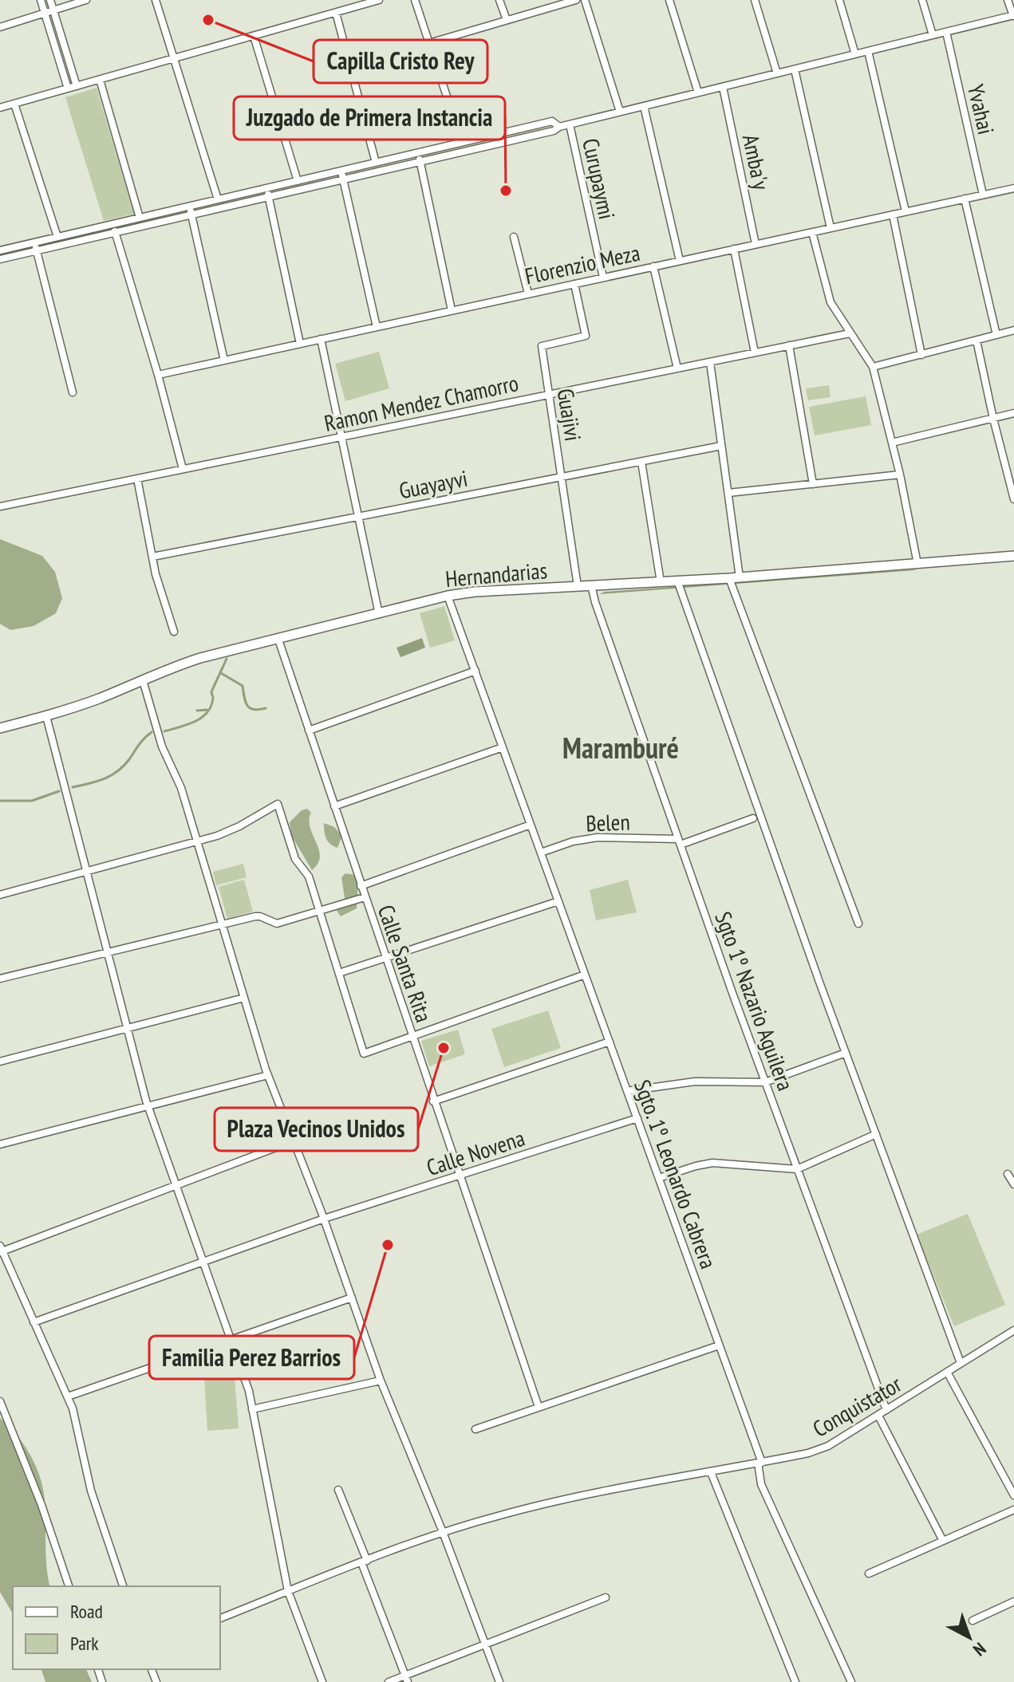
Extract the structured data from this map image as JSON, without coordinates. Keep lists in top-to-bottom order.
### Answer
{
  "streets": {
    "street": [
      "Yvahai",
      "Amba'y",
      "Curupaymi",
      "Florenzio Meza",
      "Ramon Mendez Chamorro",
      "Guajivi",
      "Guayayvi",
      "Hernandarias",
      "Belen",
      "Calle Santa Rita",
      "Sgto 1º Nazario Aguilera",
      "Calle Novena",
      "Sgto. 1º Leonardo Cabrera",
      "Conquistator"
    ]
  },
  "crossings": [
    ["Yvahai", "Florenzio Meza"],
    ["Amba'y", "Florenzio Meza"],
    ["Curupaymi", "Florenzio Meza"],
    ["Florenzio Meza", "Guajivi"],
    ["Ramon Mendez Chamorro", "Guajivi"],
    ["Guajivi", "Guayayvi"],
    ["Guajivi", "Hernandarias"],
    ["Hernandarias", "Calle Santa Rita"],
    ["Hernandarias", "Sgto 1º Nazario Aguilera"],
    ["Hernandarias", "Sgto. 1º Leonardo Cabrera"],
    ["Belen", "Sgto 1º Nazario Aguilera"],
    ["Belen", "Sgto. 1º Leonardo Cabrera"],
    ["Calle Santa Rita", "Calle Novena"],
    ["Sgto 1º Nazario Aguilera", "Conquistator"],
    ["Calle Novena", "Sgto. 1º Leonardo Cabrera"],
    ["Sgto. 1º Leonardo Cabrera", "Conquistator"]
  ],
  "districts": ["Maramburé"],
  "places": [
    "Capilla Cristo Rey",
    "Juzgado de Primera Instancia",
    "Plaza Vecinos Unidos",
    "Familia Perez Barrios"
  ],
  "legend": ["Road", "Park"],
  "north": "bottom right"
}
